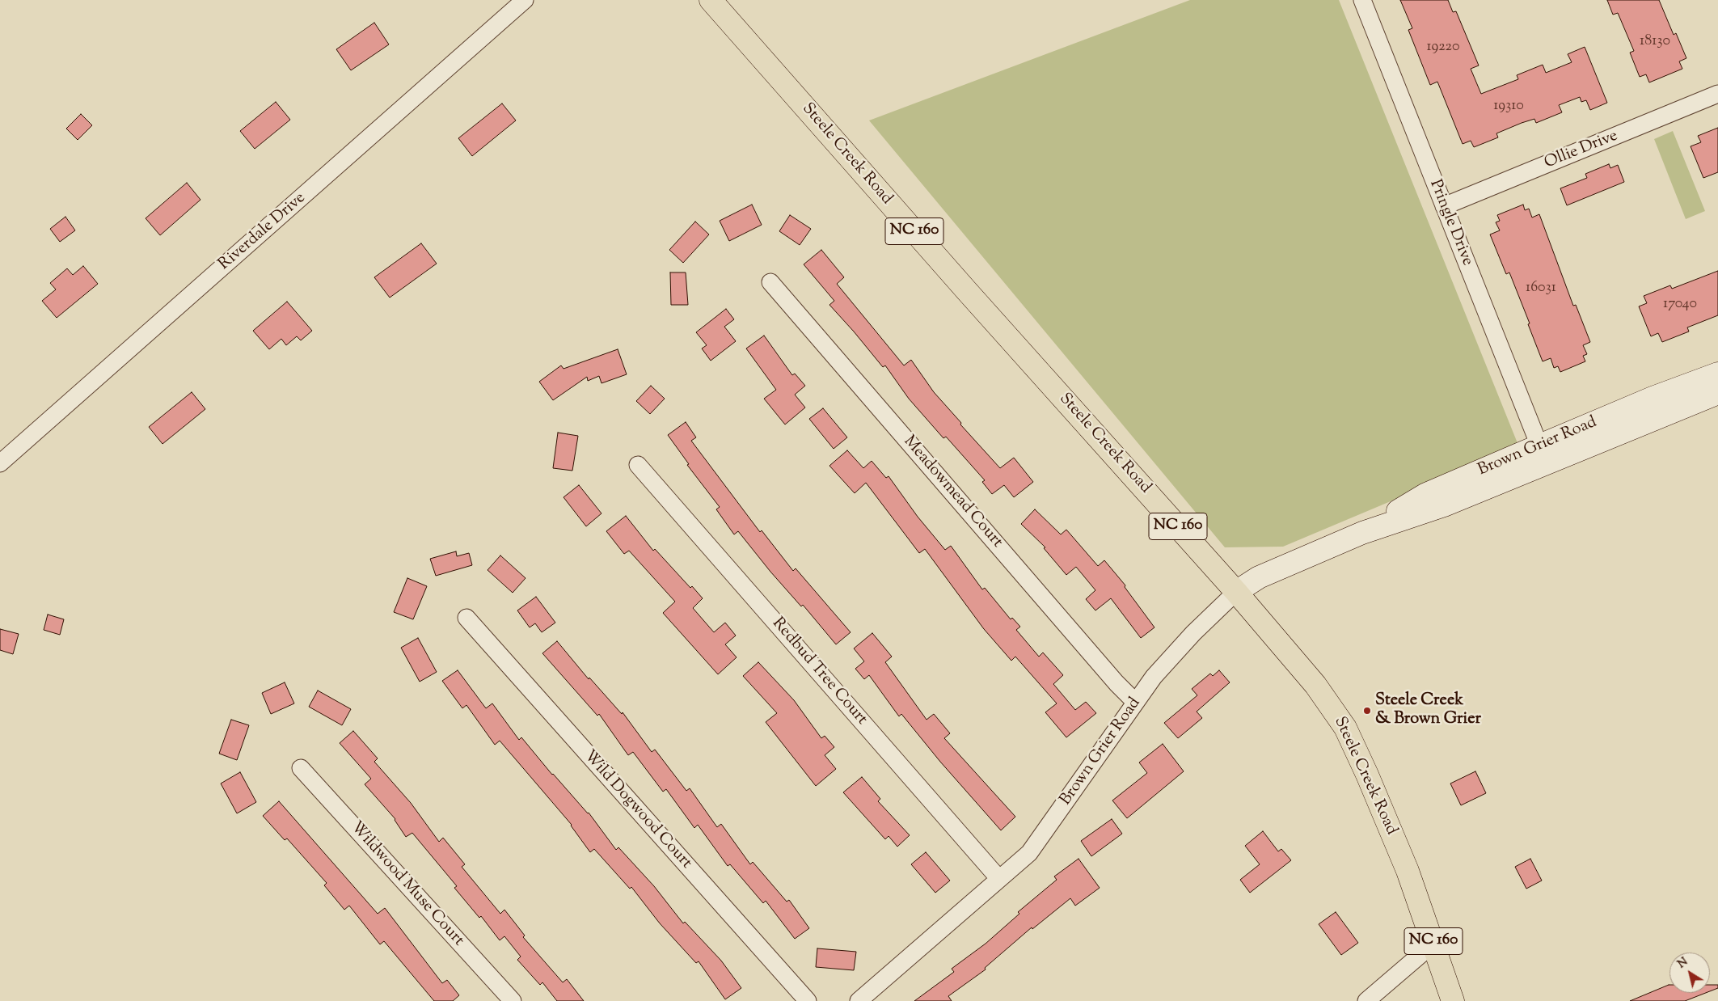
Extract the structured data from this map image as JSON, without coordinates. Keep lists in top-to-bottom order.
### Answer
{
  "streets": {
    "main road": ["Steele Creek Road", "NC 160", "Brown Grier Road"],
    "street": [
      "Ollie Drive",
      "Pringle Drive",
      "Riverdale Drive",
      "Meadowmead Court",
      "Redbud Tree Court",
      "Wild Dogwood Court",
      "Wildwood Muse Court"
    ]
  },
  "crossings": [
    ["Ollie Drive", "Pringle Drive"],
    ["Steele Creek Road", "Brown Grier Road"],
    ["Pringle Drive", "Brown Grier Road"],
    ["Brown Grier Road", "Meadowmead Court"],
    ["Brown Grier Road", "Redbud Tree Court"]
  ],
  "places": ["Steele Creek & Brown Grier"],
  "house_numbers": [
    "18130",
    "19220",
    "19310",
    "16031",
    "17040"
  ],
  "north": "top left"
}
